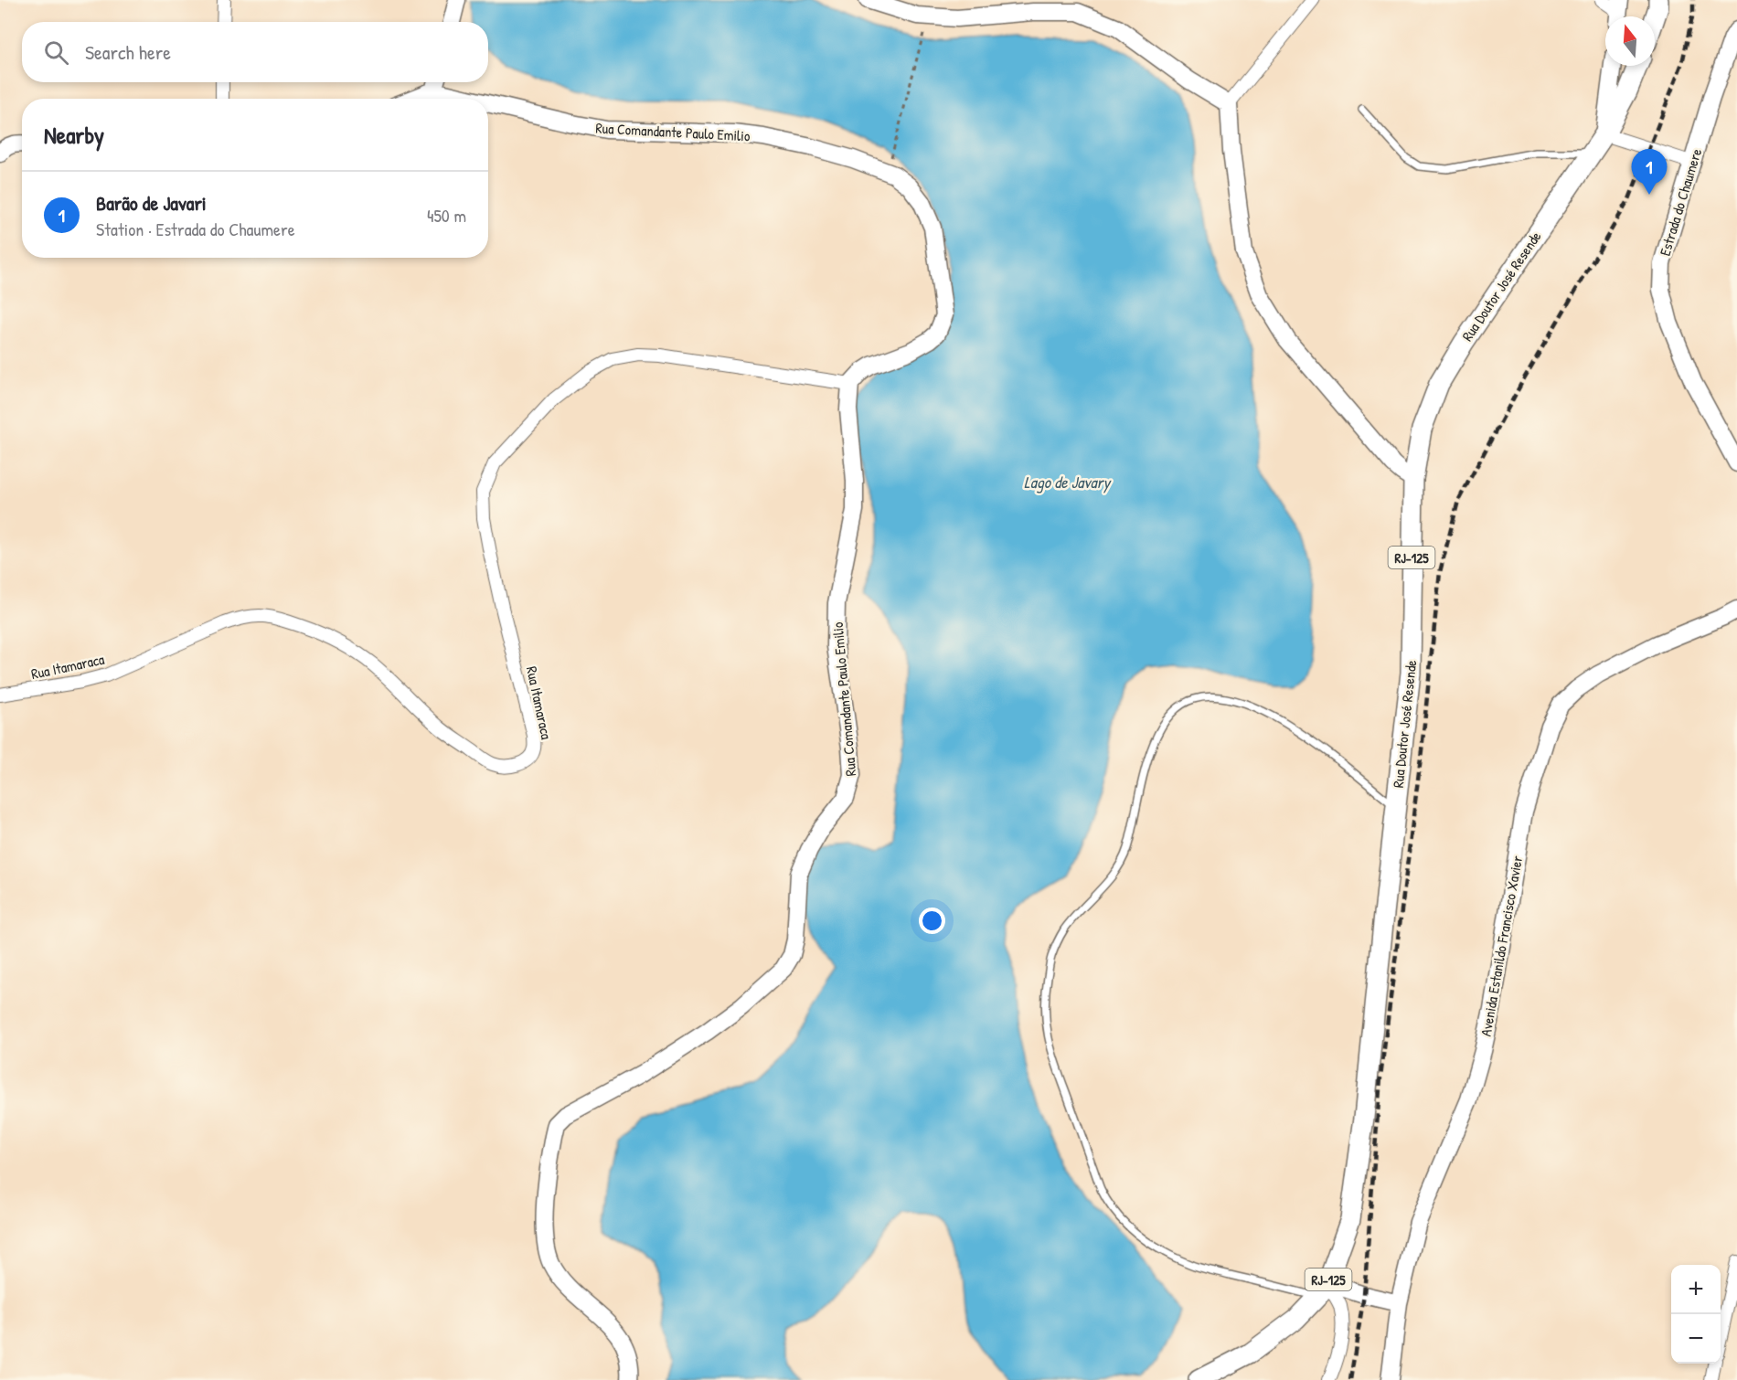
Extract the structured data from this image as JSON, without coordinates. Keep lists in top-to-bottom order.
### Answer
{
  "streets": {
    "main road": ["Rua Doutor José Resende", "RJ-125"],
    "street": [
      "Rua Comandante Paulo Emilio",
      "Estrada do Chaumere",
      "Rua Itamaraca",
      "Avenida Estanildo Francisco Xavier"
    ]
  },
  "crossings": [
    ["Rua Comandante Paulo Emilio", "Rua Itamaraca"]
  ],
  "water": ["Lago de Javary"],
  "north": "top",
  "page": {
    "search": "Search here",
    "heading": "Nearby",
    "pins": "1",
    "list": [
      {
        "mark": "1",
        "name": "Barão de Javari",
        "note": "Station · Estrada do Chaumere",
        "value": "450 m"
      }
    ],
    "map_buttons": ["+", "−"]
  }
}
